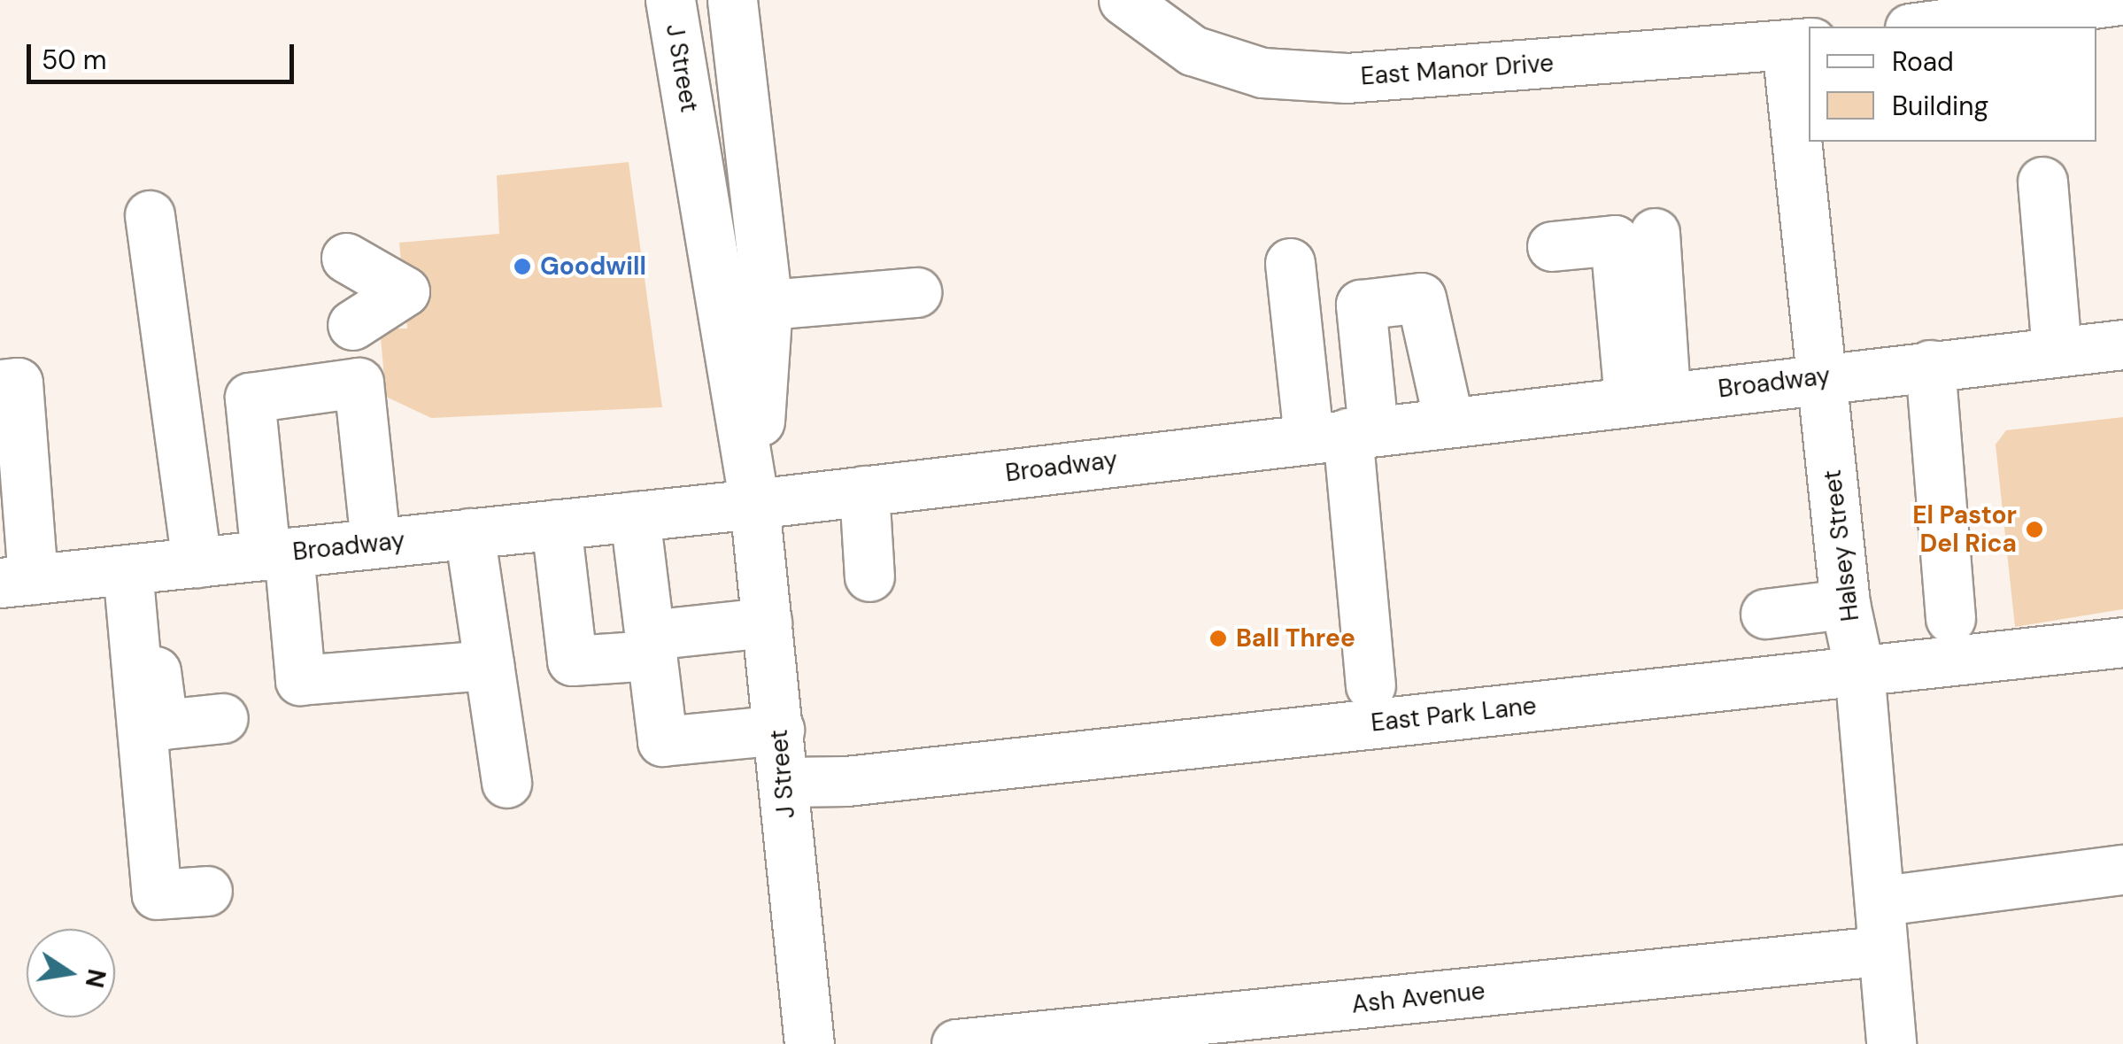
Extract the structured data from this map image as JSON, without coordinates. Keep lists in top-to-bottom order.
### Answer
{
  "streets": {
    "street": [
      "J Street",
      "East Manor Drive",
      "Broadway",
      "Halsey Street",
      "East Park Lane",
      "Ash Avenue"
    ]
  },
  "crossings": [
    ["J Street", "Broadway"],
    ["J Street", "East Park Lane"],
    ["East Manor Drive", "Halsey Street"],
    ["Broadway", "Halsey Street"],
    ["Halsey Street", "East Park Lane"],
    ["Halsey Street", "Ash Avenue"]
  ],
  "places": ["Goodwill", "El Pastor Del Rica", "Ball Three"],
  "legend": ["Road", "Building"],
  "scale_bar": "50 m",
  "north": "right"
}
